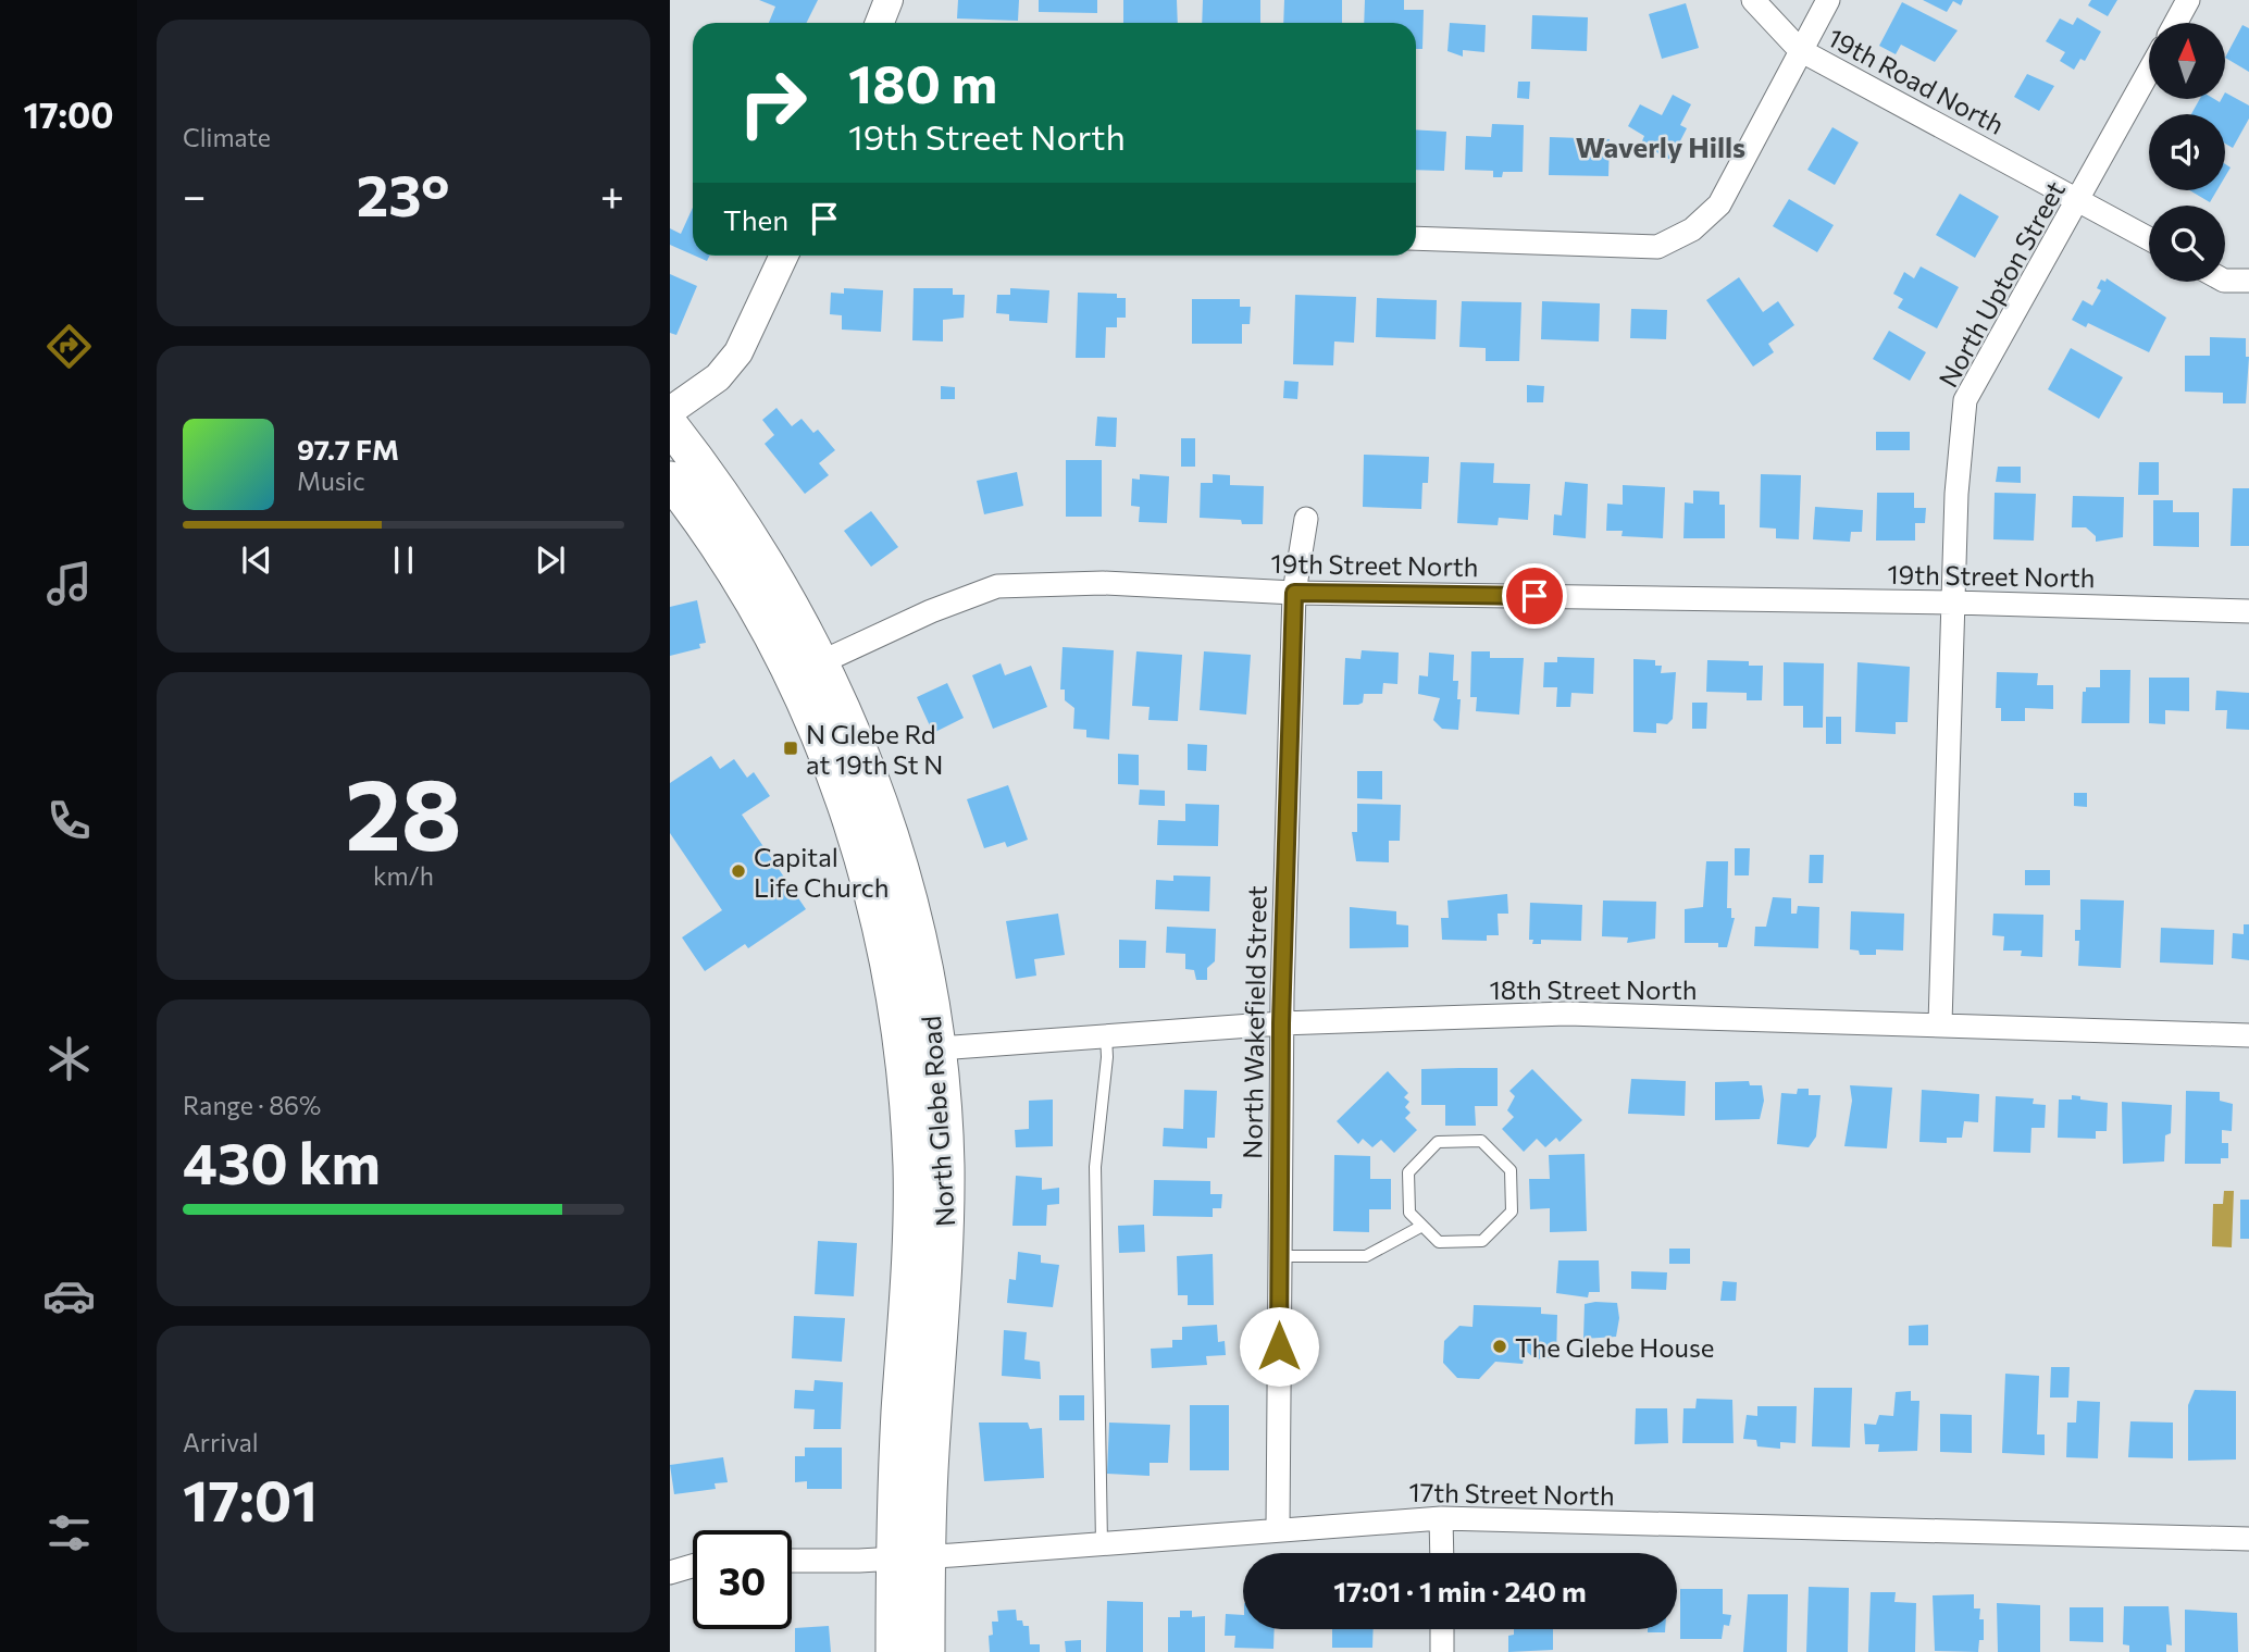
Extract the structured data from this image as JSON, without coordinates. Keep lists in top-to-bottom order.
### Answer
{
  "streets": {
    "main road": ["North Glebe Road"],
    "street": [
      "19th Road North",
      "North Upton Street",
      "19th Street North",
      "18th Street North",
      "North Wakefield Street",
      "17th Street North"
    ]
  },
  "crossings": [
    ["19th Road North", "North Upton Street"],
    ["North Upton Street", "19th Street North"],
    ["North Upton Street", "18th Street North"],
    ["19th Street North", "North Wakefield Street"],
    ["19th Street North", "North Glebe Road"],
    ["18th Street North", "North Wakefield Street"],
    ["18th Street North", "North Glebe Road"],
    ["North Wakefield Street", "17th Street North"],
    ["North Glebe Road", "17th Street North"]
  ],
  "districts": ["Waverly Hills"],
  "places": {
    "transit": ["N Glebe Rd at 19th St N"],
    "other": ["Capital Life Church", "The Glebe House"]
  },
  "north": "top",
  "page": {
    "tabs": "17:00",
    "tile": [
      "Climate",
      ["28", "km/h"],
      ["Range · 86%", "430 km"],
      ["Arrival", "17:01"]
    ],
    "turn": ["180 m", "19th Street North"],
    "heat": ["−", "23°", "+"],
    "then": "Then",
    "song": ["97.7 FM", "Music"],
    "limit": "30",
    "trip": "17:01 · 1 min · 240 m"
  }
}
